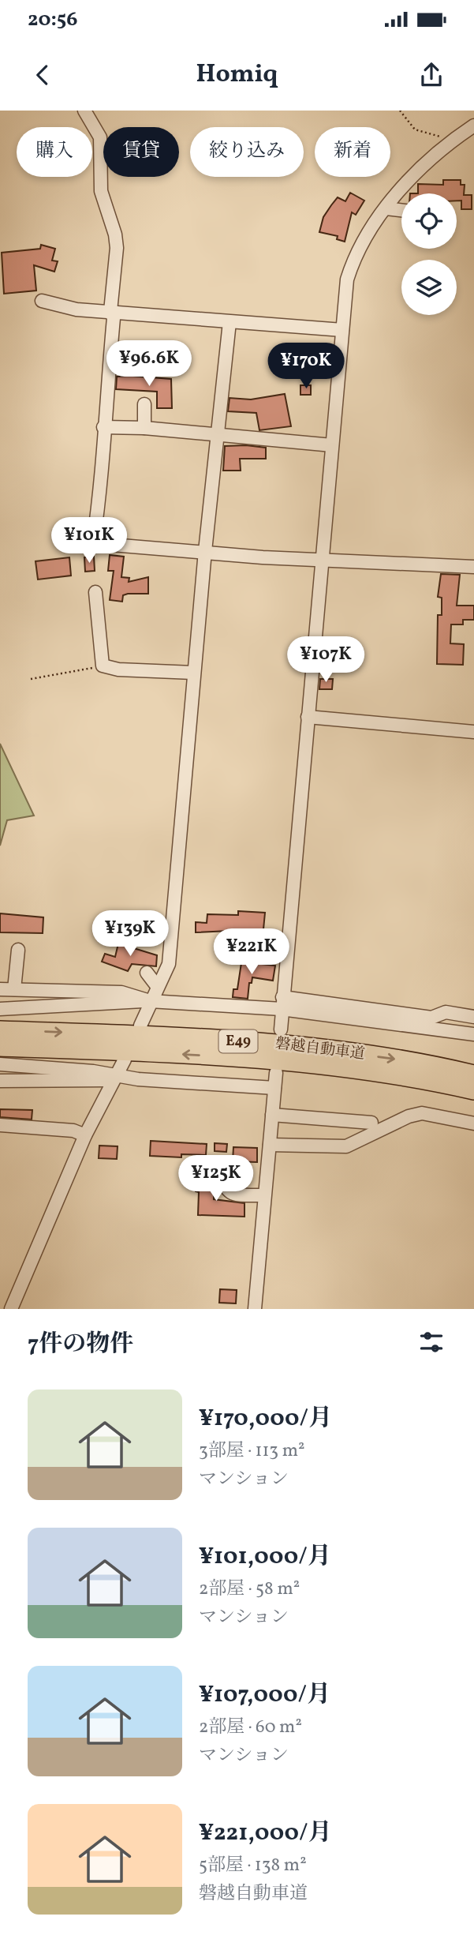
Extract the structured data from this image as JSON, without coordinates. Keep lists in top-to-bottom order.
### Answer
{
  "streets": {
    "highway": ["E49", "磐越自動車道"]
  },
  "page": {
    "status": "20:56",
    "header": "Homiq",
    "chip": [
      "購入",
      "賃貸",
      "絞り込み",
      "新着"
    ],
    "price": [
      "¥96.6K",
      "¥170K",
      "¥101K",
      "¥107K",
      "¥139K",
      "¥221K",
      "¥125K"
    ],
    "heading": "7件の物件",
    "list": [
      {
        "name": "¥170,000/月",
        "note": "3部屋 · 113 m² · マンション"
      },
      {
        "name": "¥101,000/月",
        "note": "2部屋 · 58 m² · マンション"
      },
      {
        "name": "¥107,000/月",
        "note": "2部屋 · 60 m² · マンション"
      },
      {
        "name": "¥221,000/月",
        "note": "5部屋 · 138 m² · 磐越自動車道"
      }
    ]
  }
}
